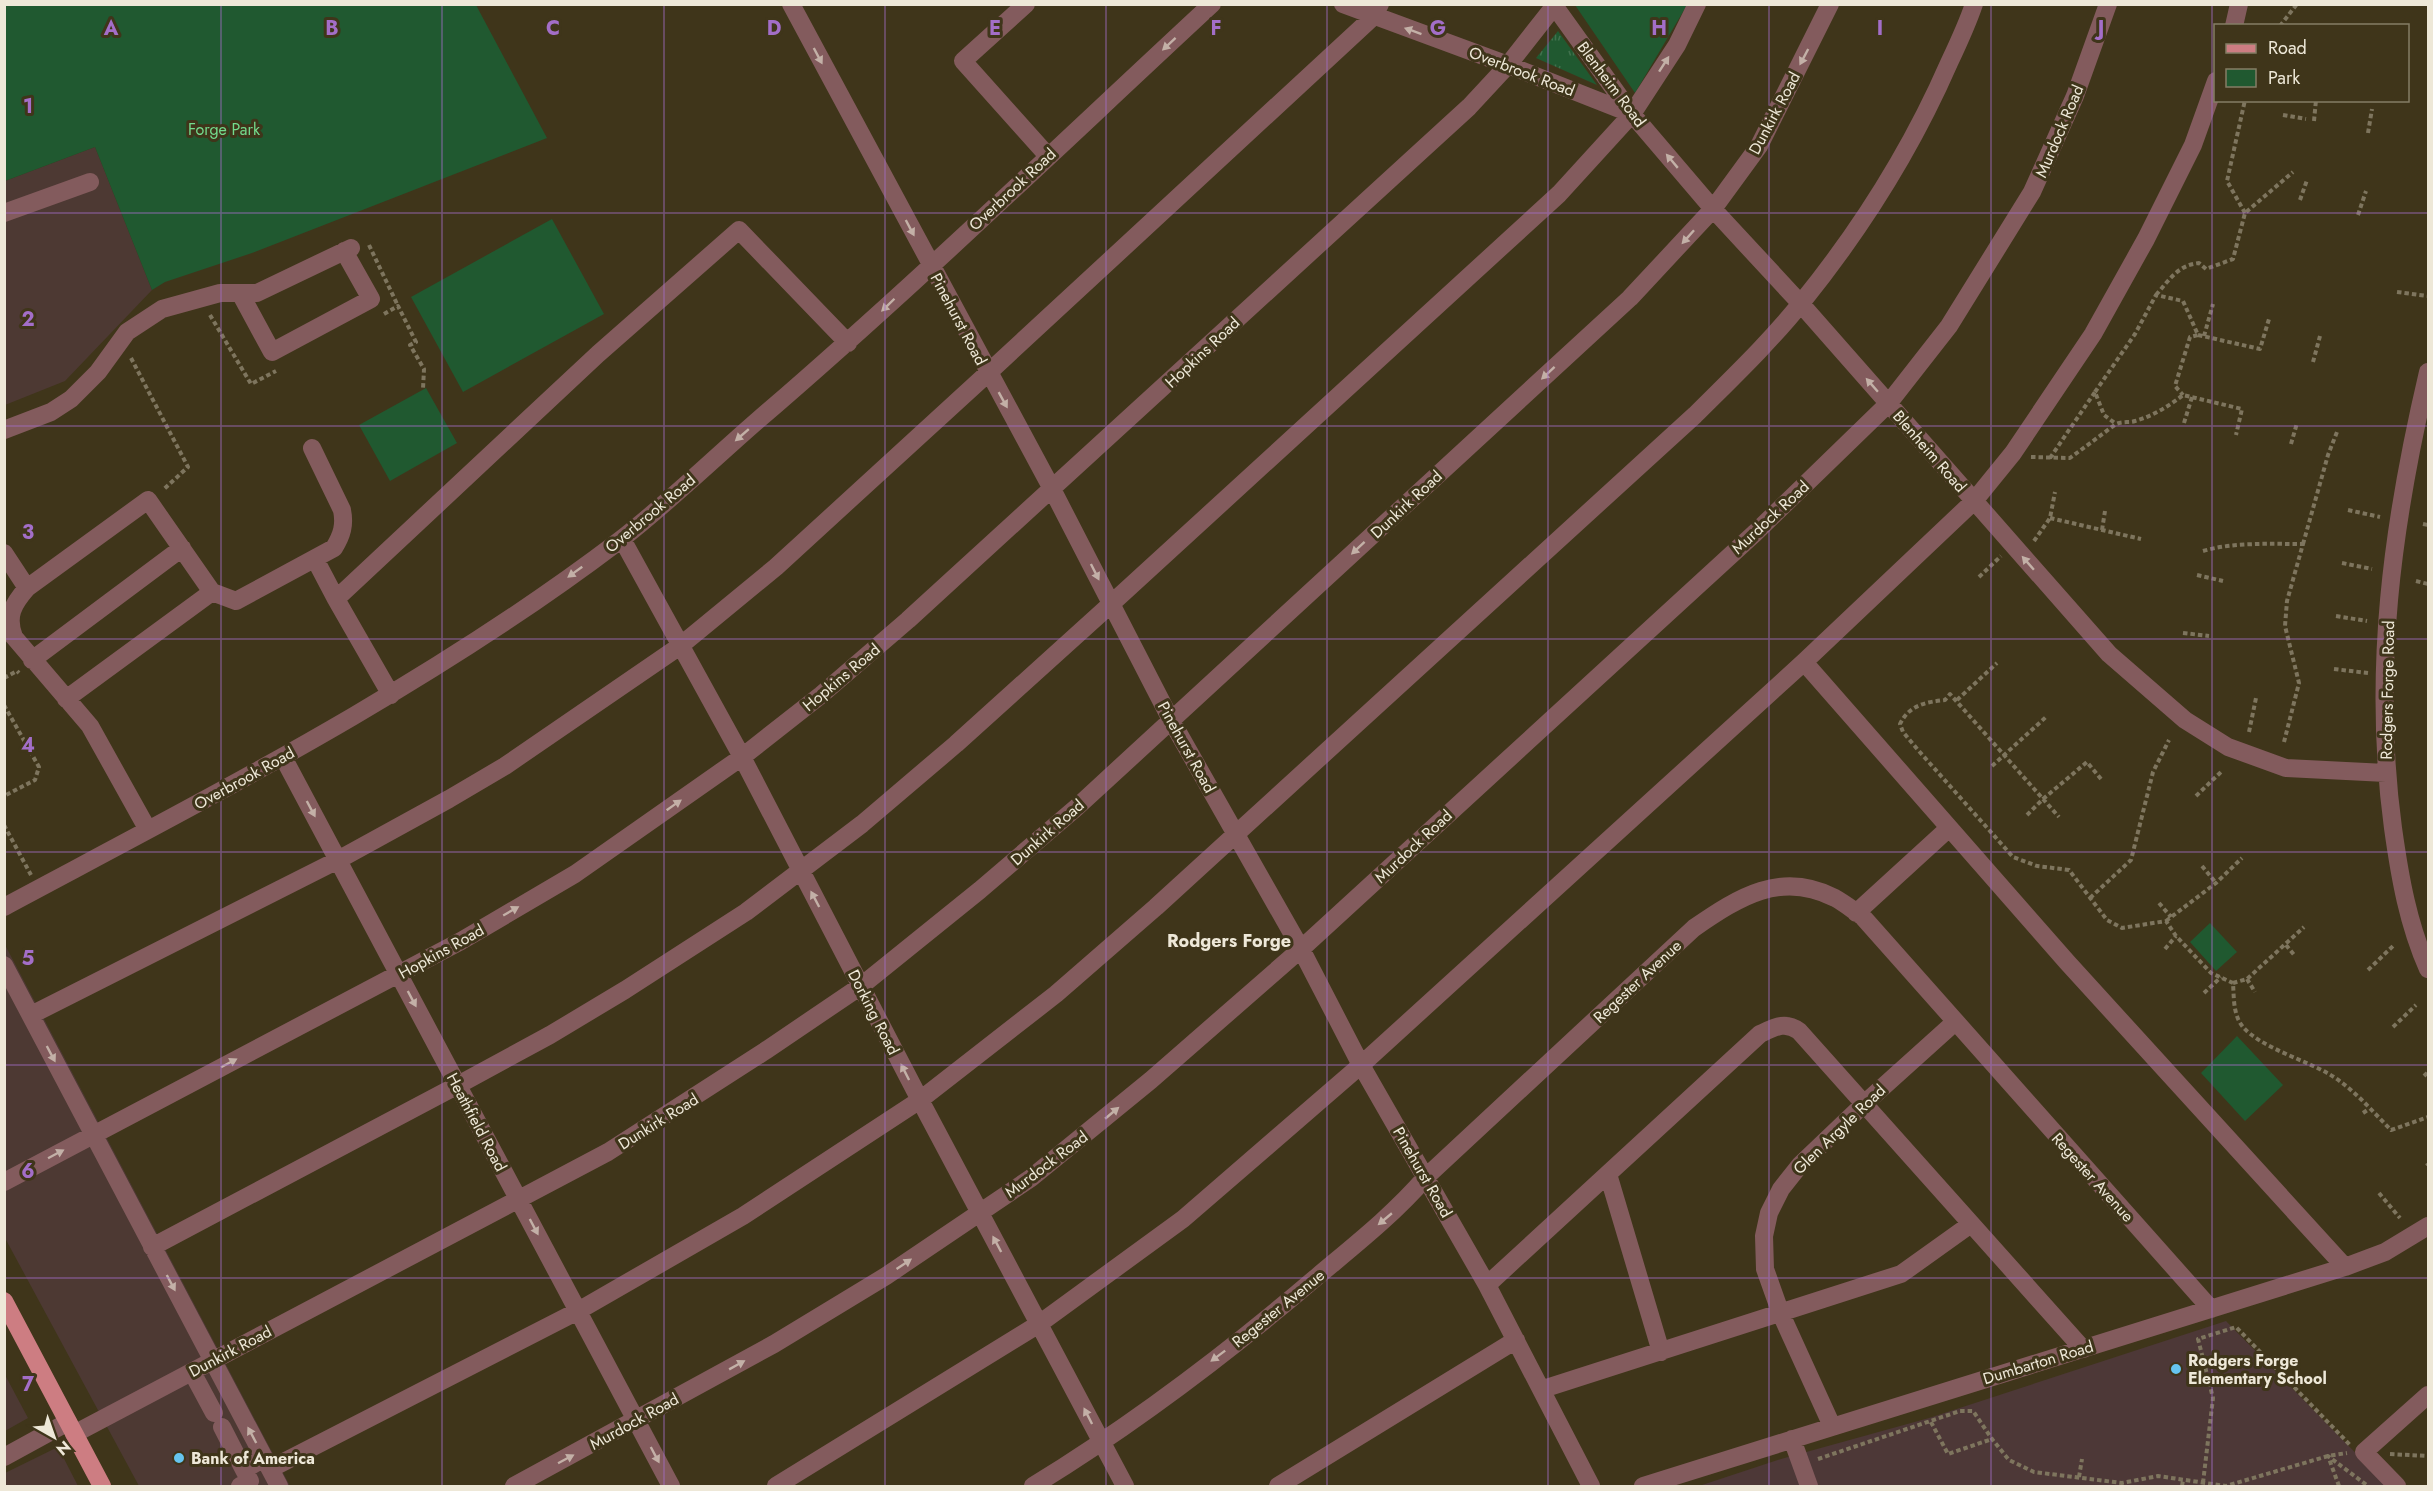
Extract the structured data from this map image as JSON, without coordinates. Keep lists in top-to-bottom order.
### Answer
{
  "streets": {
    "street": [
      "Overbrook Road",
      "Blenheim Road",
      "Dunkirk Road",
      "Murdock Road",
      "Pinehurst Road",
      "Hopkins Road",
      "Rodgers Forge Road",
      "Regester Avenue",
      "Dorking Road",
      "Heathfield Road",
      "Glen Argyle Road",
      "Dumbarton Road"
    ]
  },
  "crossings": [
    ["Overbrook Road", "Blenheim Road"],
    ["Overbrook Road", "Pinehurst Road"],
    ["Overbrook Road", "Hopkins Road"],
    ["Overbrook Road", "Dorking Road"],
    ["Overbrook Road", "Heathfield Road"],
    ["Blenheim Road", "Dunkirk Road"],
    ["Blenheim Road", "Murdock Road"],
    ["Blenheim Road", "Hopkins Road"],
    ["Blenheim Road", "Rodgers Forge Road"],
    ["Dunkirk Road", "Pinehurst Road"],
    ["Dunkirk Road", "Dorking Road"],
    ["Dunkirk Road", "Heathfield Road"],
    ["Murdock Road", "Pinehurst Road"],
    ["Murdock Road", "Dorking Road"],
    ["Murdock Road", "Heathfield Road"],
    ["Pinehurst Road", "Hopkins Road"],
    ["Pinehurst Road", "Regester Avenue"],
    ["Hopkins Road", "Dorking Road"],
    ["Hopkins Road", "Heathfield Road"],
    ["Regester Avenue", "Dorking Road"],
    ["Regester Avenue", "Glen Argyle Road"],
    ["Regester Avenue", "Dumbarton Road"],
    ["Glen Argyle Road", "Dumbarton Road"]
  ],
  "one_way": ["Blenheim Road", "Dorking Road", "Heathfield Road"],
  "districts": ["Rodgers Forge"],
  "parks": ["Forge Park"],
  "places": ["Rodgers Forge Elementary School", "Bank of America"],
  "legend": ["Road", "Park"],
  "north": "bottom right",
  "grid": {
    "columns": [
      "A",
      "B",
      "C",
      "D",
      "E",
      "F",
      "G",
      "H",
      "I",
      "J"
    ],
    "rows": [
      "1",
      "2",
      "3",
      "4",
      "5",
      "6",
      "7"
    ]
  }
}
